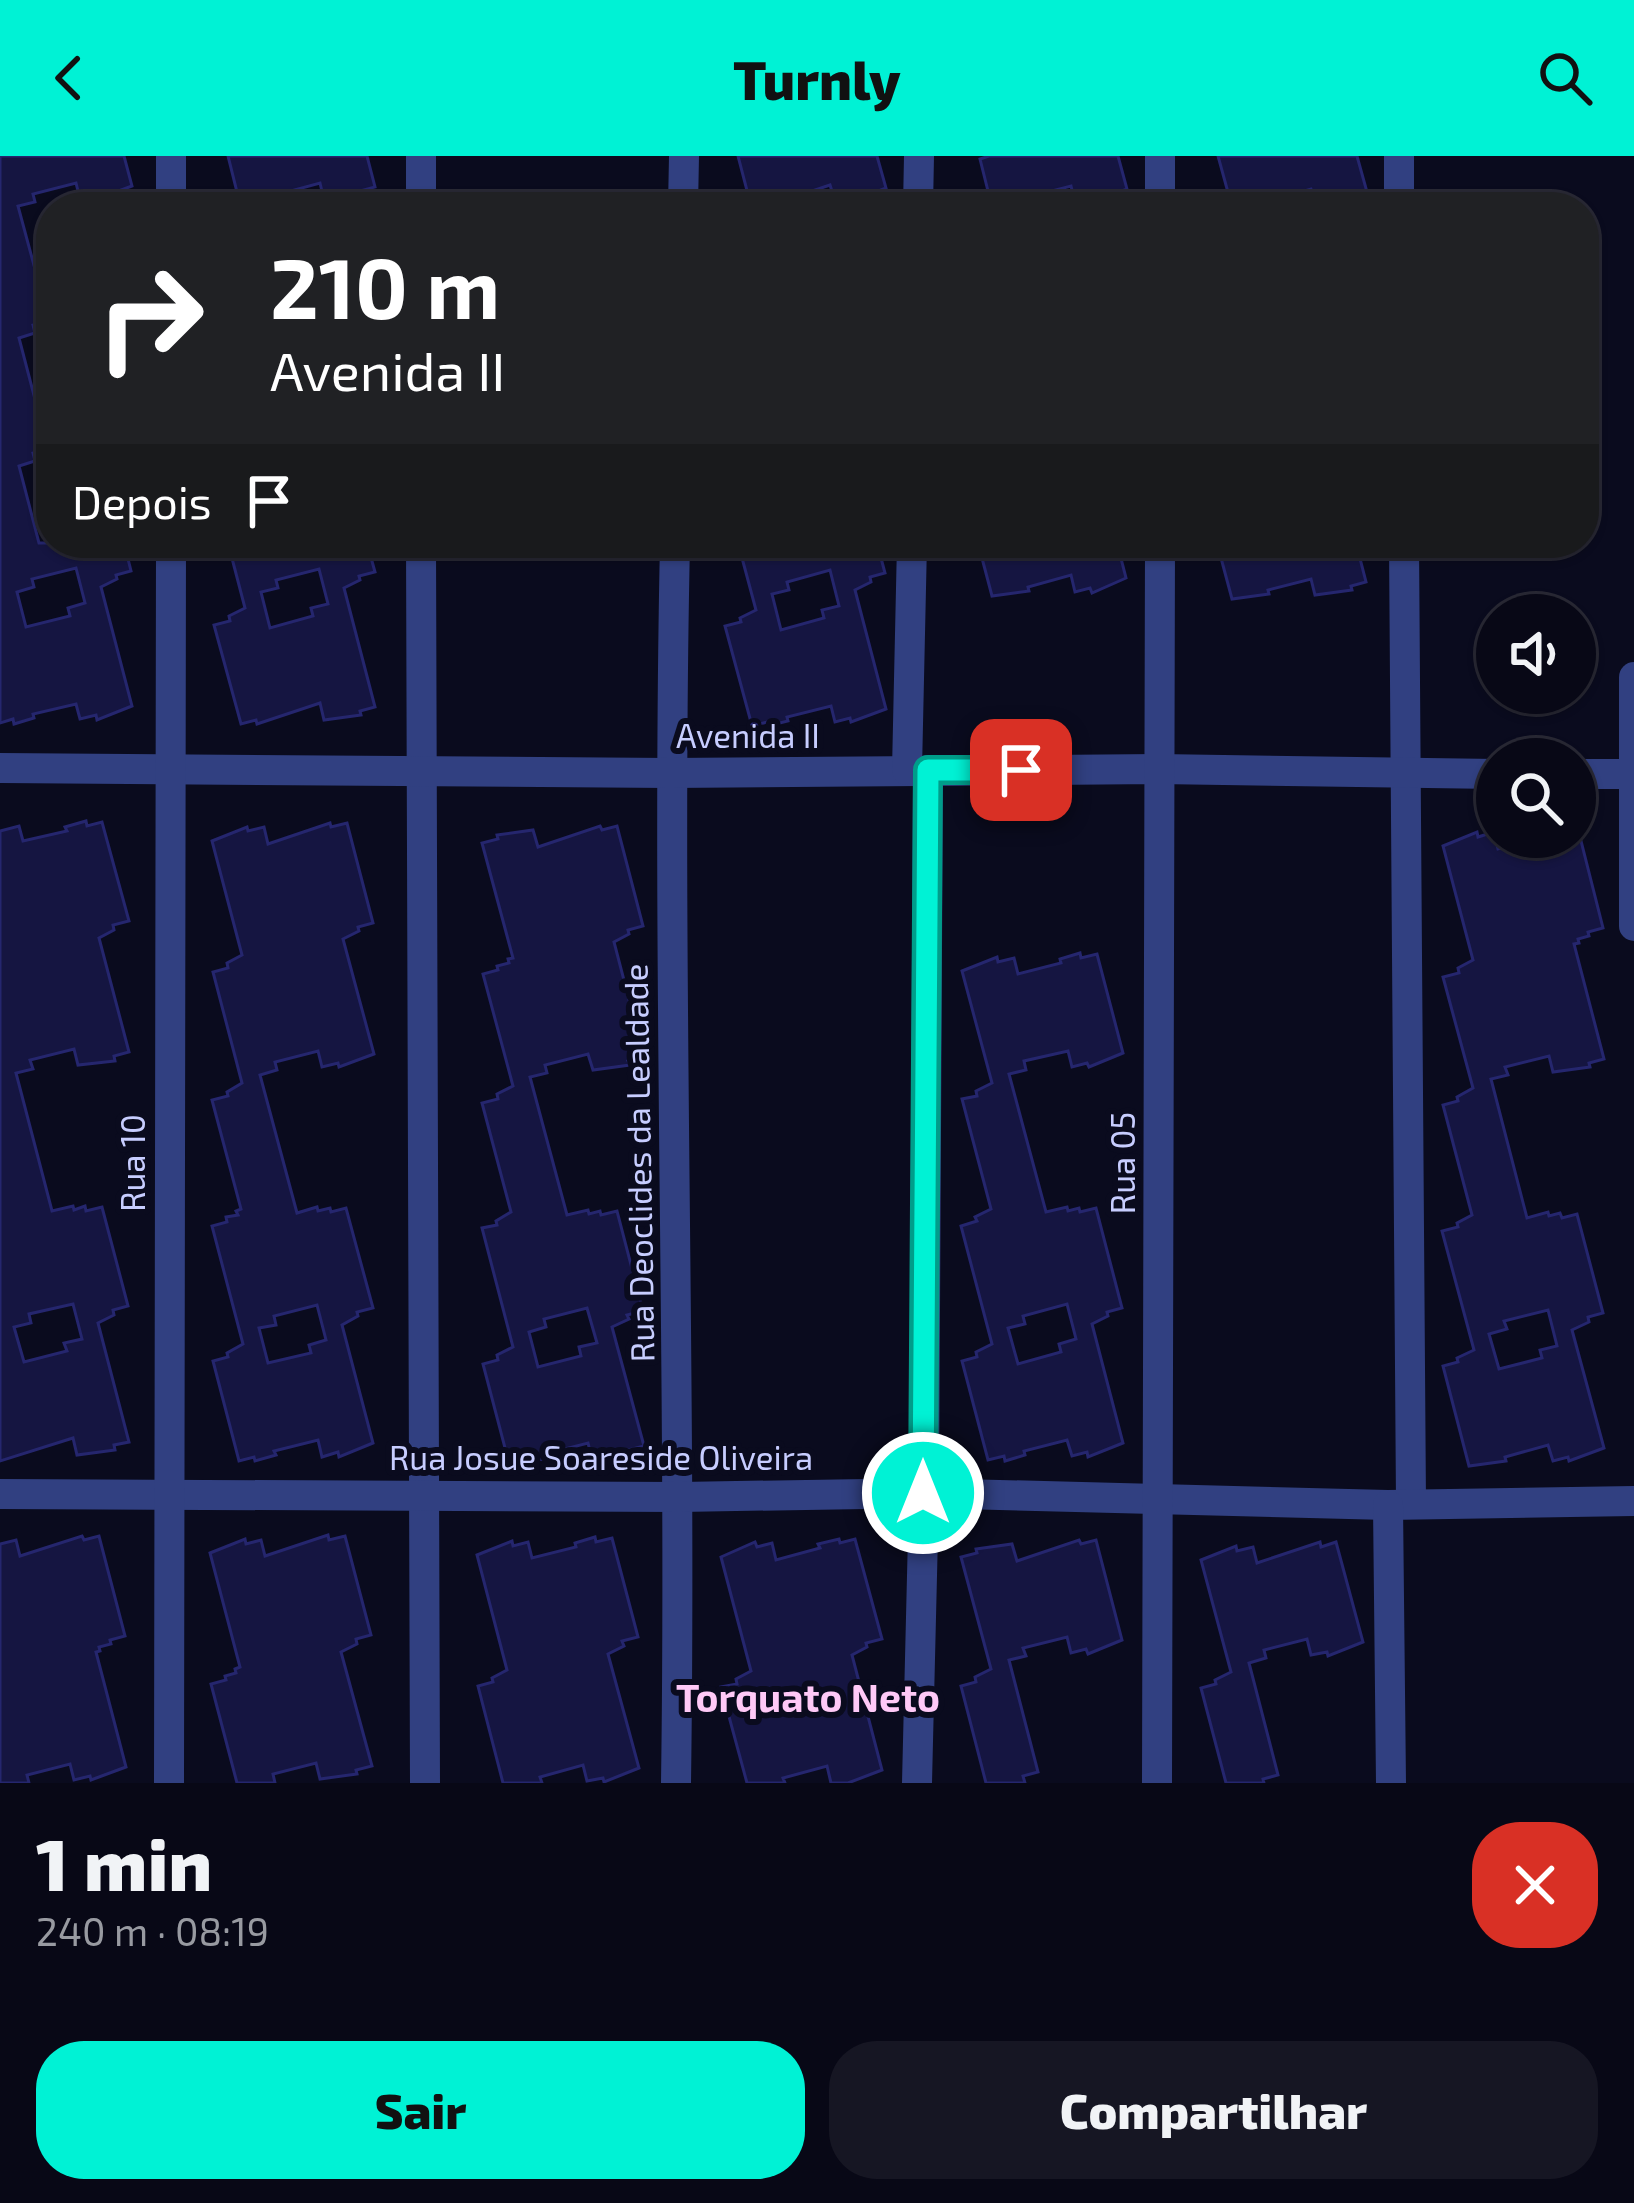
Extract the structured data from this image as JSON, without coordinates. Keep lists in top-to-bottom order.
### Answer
{
  "streets": {
    "street": [
      "Avenida II",
      "Rua 10",
      "Rua Deoclides da Lealdade",
      "Rua 05",
      "Rua Josue Soareside Oliveira"
    ]
  },
  "crossings": [
    ["Avenida II", "Rua 10"],
    ["Avenida II", "Rua Deoclides da Lealdade"],
    ["Avenida II", "Rua 05"],
    ["Rua 10", "Rua Josue Soareside Oliveira"],
    ["Rua Deoclides da Lealdade", "Rua Josue Soareside Oliveira"],
    ["Rua 05", "Rua Josue Soareside Oliveira"]
  ],
  "districts": ["Torquato Neto"],
  "page": {
    "header": "Turnly",
    "turn": ["210 m", "Avenida II"],
    "then": "Depois",
    "heading": ["1 min", "240 m · 08:19"],
    "buttons": ["Sair", "Compartilhar"]
  }
}
